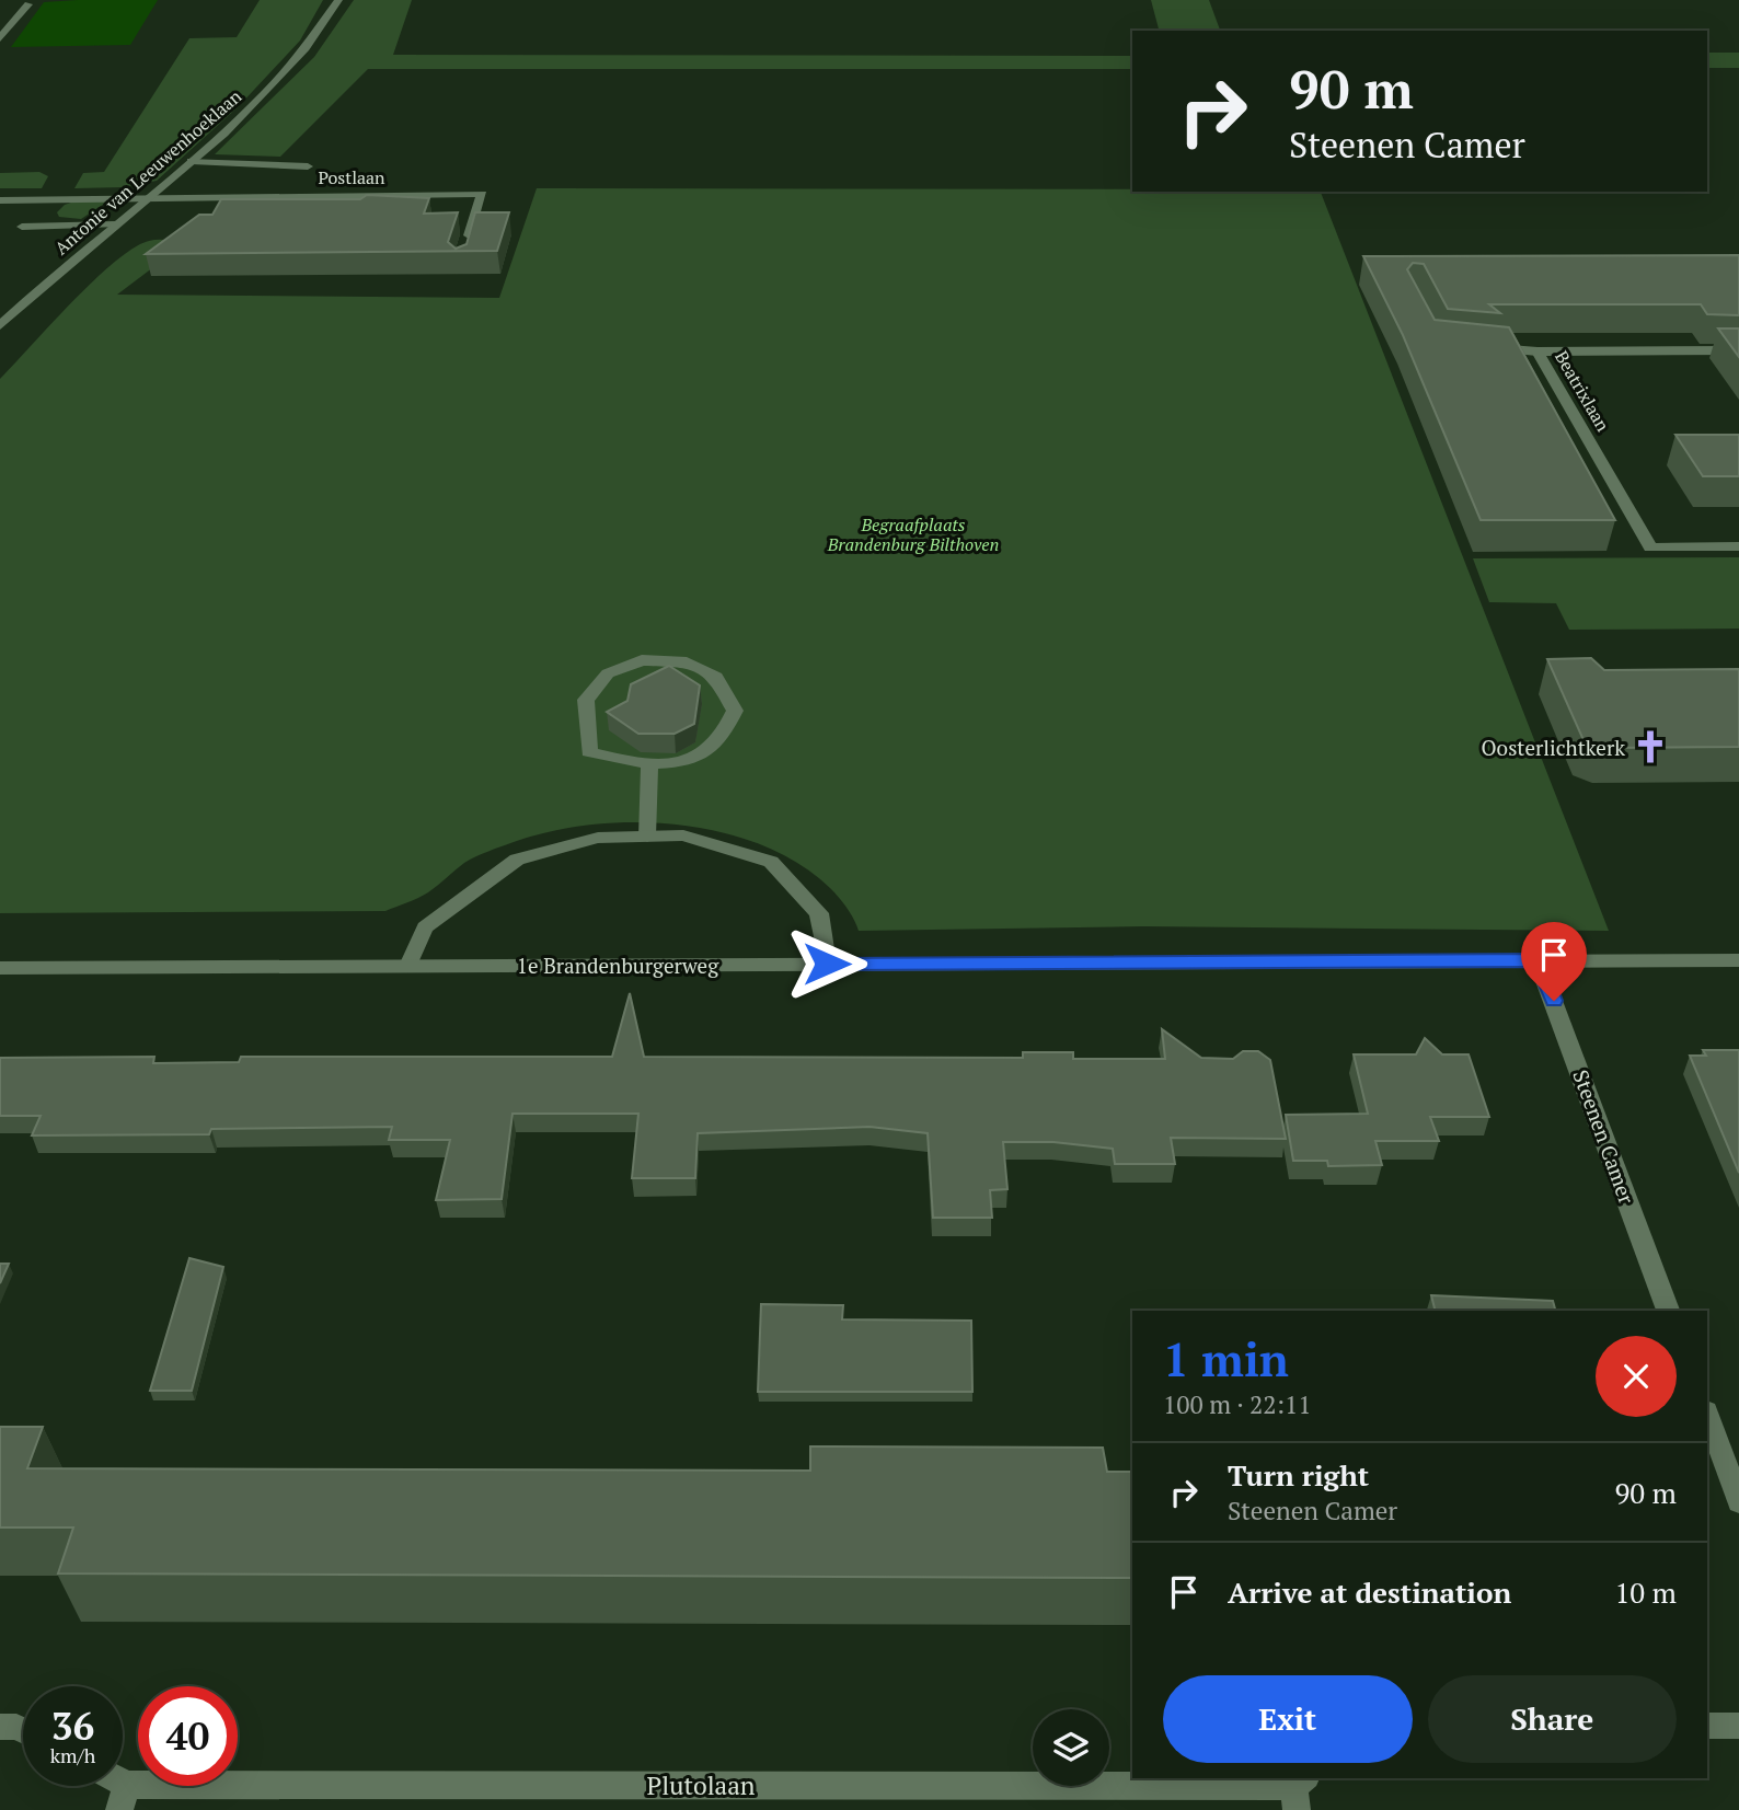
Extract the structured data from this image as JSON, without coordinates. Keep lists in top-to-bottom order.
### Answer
{
  "streets": {
    "street": [
      "Antonie van Leeuwenhoeklaan",
      "Postlaan",
      "Beatrixlaan",
      "1e Brandenburgerweg",
      "Steenen Camer",
      "Plutolaan"
    ]
  },
  "crossings": [
    ["Antonie van Leeuwenhoeklaan", "Postlaan"],
    ["1e Brandenburgerweg", "Steenen Camer"]
  ],
  "parks": ["Begraafplaats Brandenburg Bilthoven"],
  "places": {
    "church": ["Oosterlichtkerk"]
  },
  "page": {
    "turn": ["90 m", "Steenen Camer"],
    "heading": ["1 min", "100 m · 22:11"],
    "list": [
      {
        "name": "Turn right",
        "note": "Steenen Camer",
        "value": "90 m"
      },
      {
        "name": "Arrive at destination",
        "value": "10 m"
      }
    ],
    "buttons": ["Exit", "Share"],
    "speed": "36 km/h",
    "limit": "40"
  }
}
